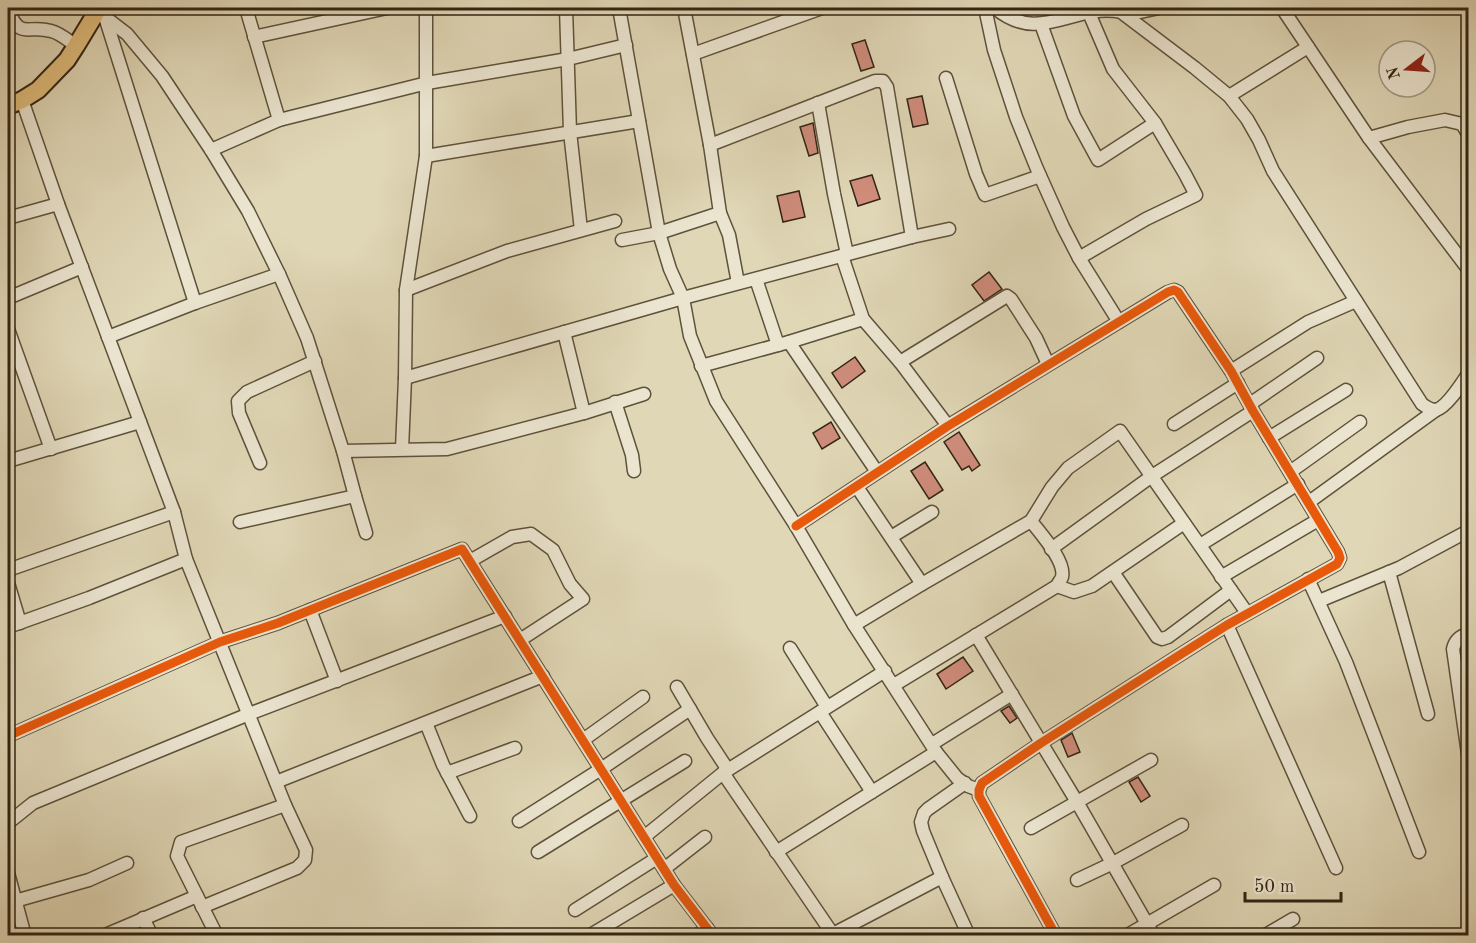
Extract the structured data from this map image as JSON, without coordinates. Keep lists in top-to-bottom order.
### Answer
{
  "scale_bar": "50 m",
  "north": "left"
}
